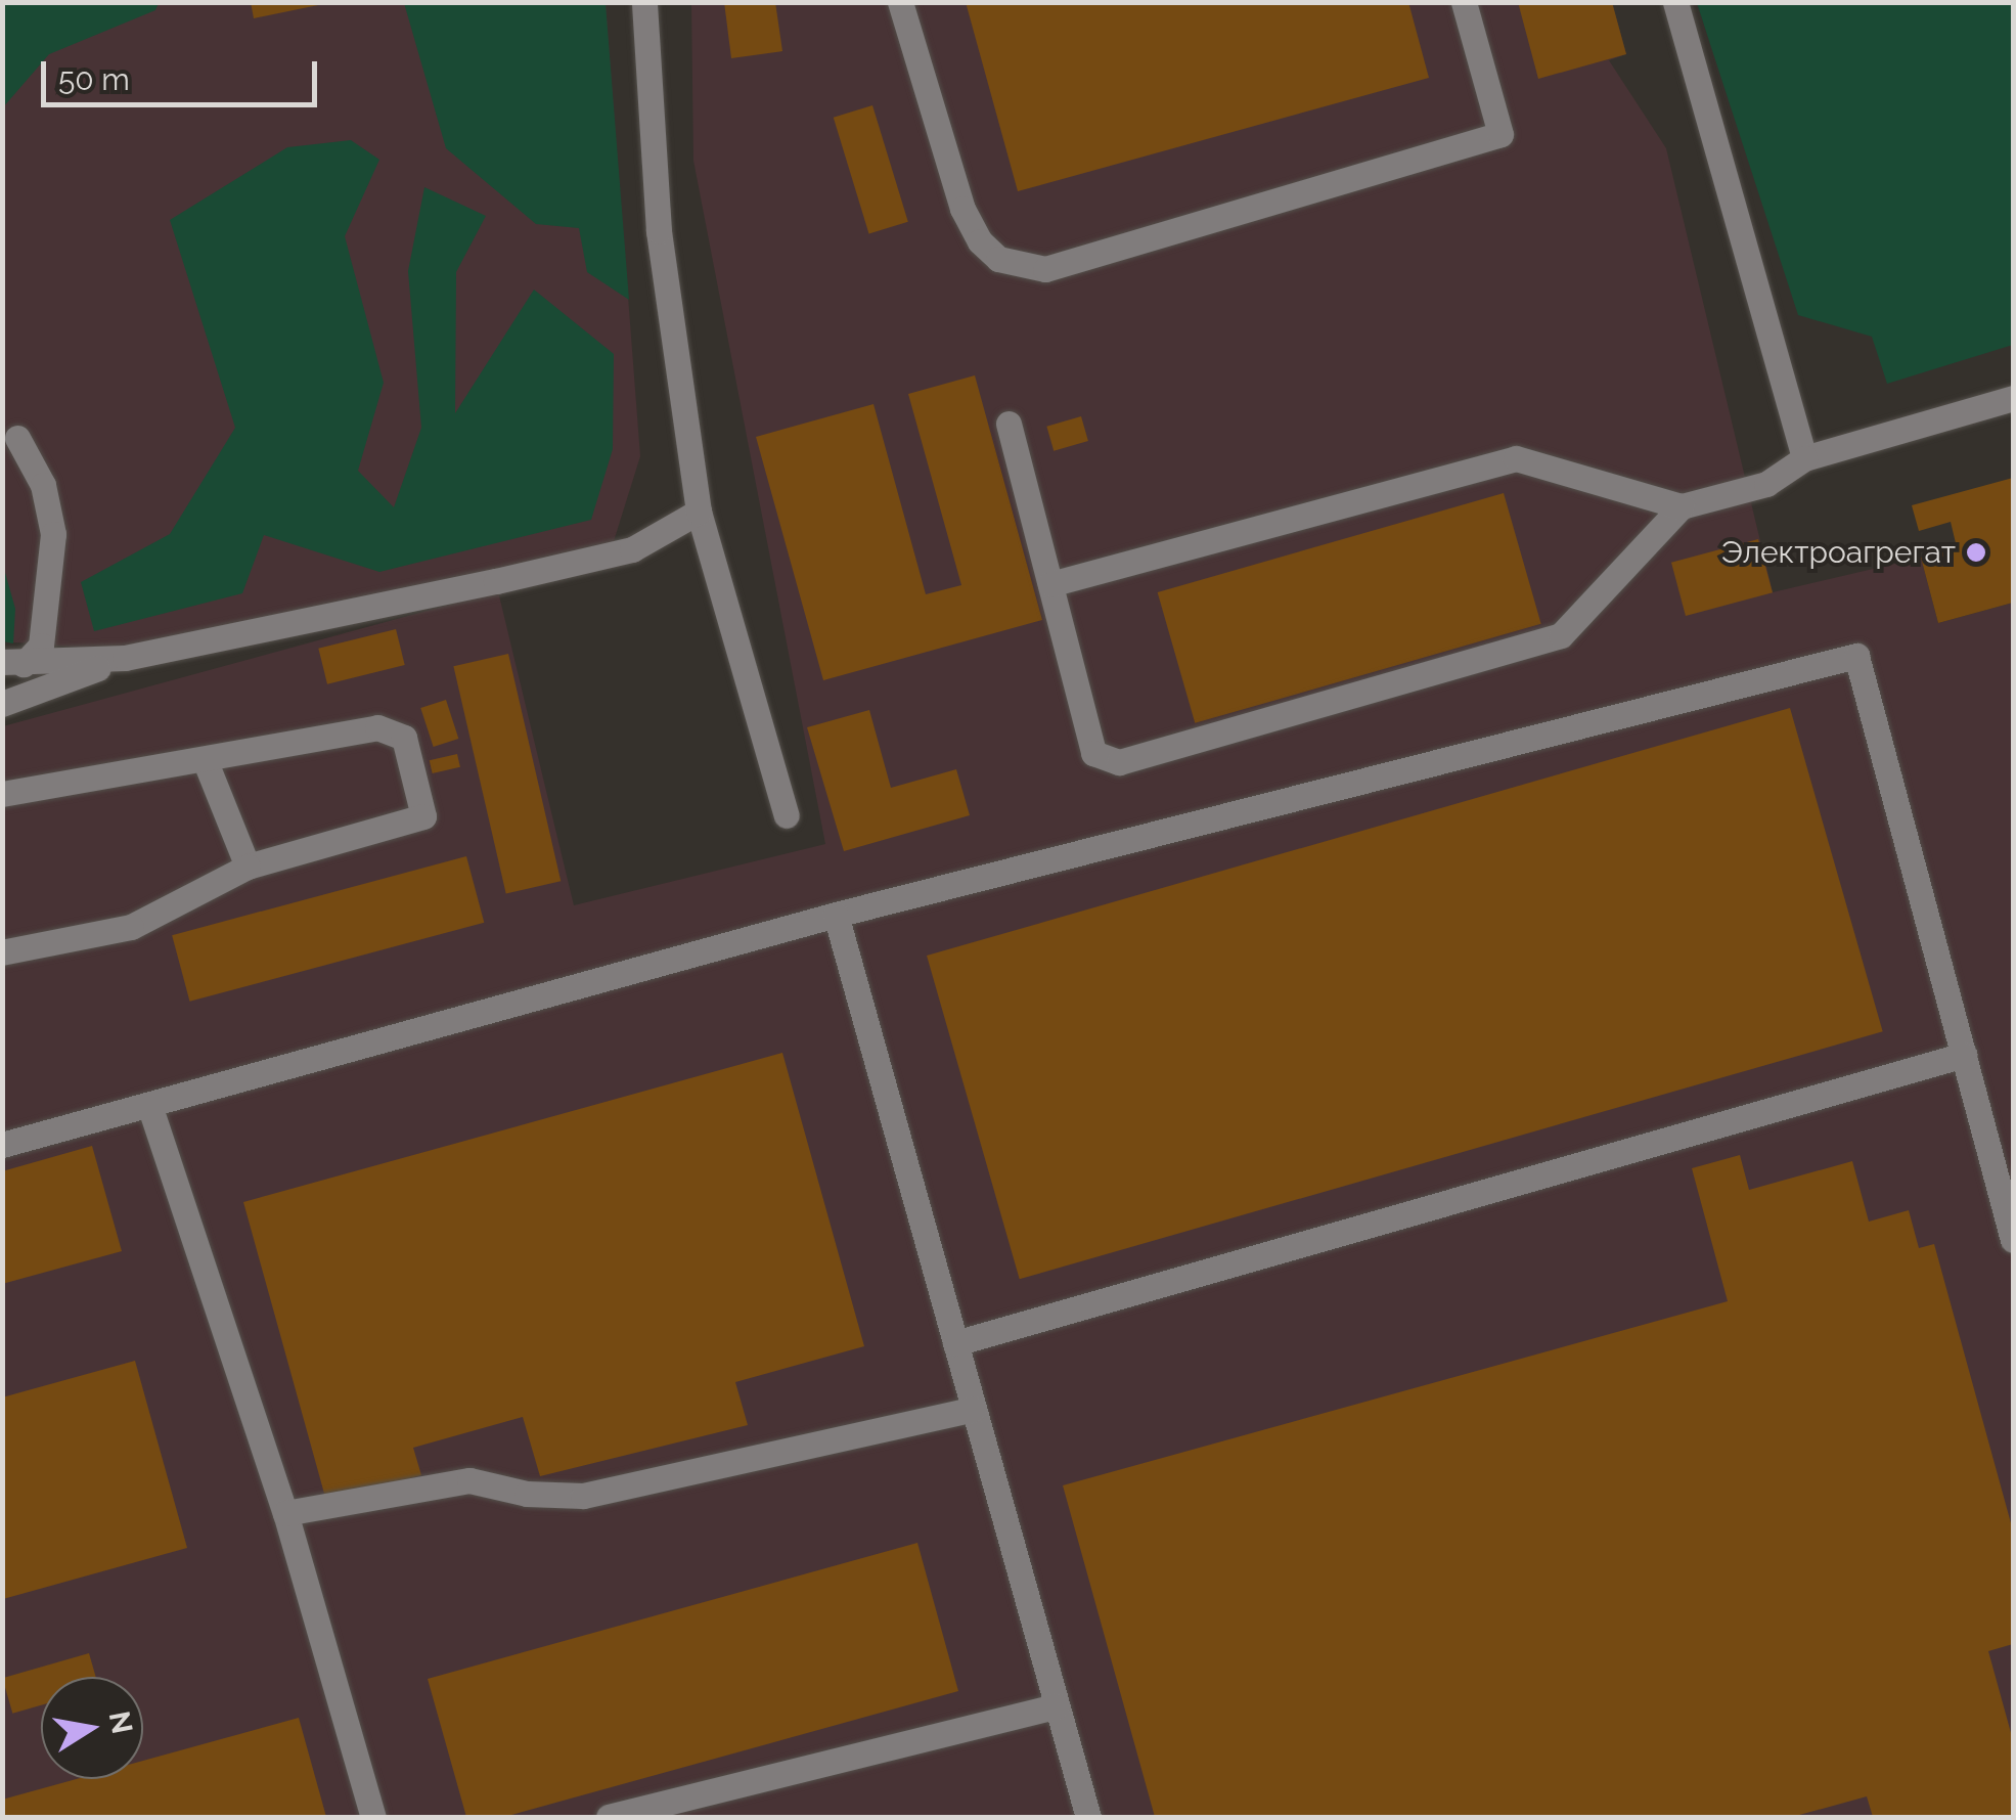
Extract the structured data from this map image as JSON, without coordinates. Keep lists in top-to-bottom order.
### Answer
{
  "places": ["Электроагрегат"],
  "scale_bar": "50 m",
  "north": "right"
}
